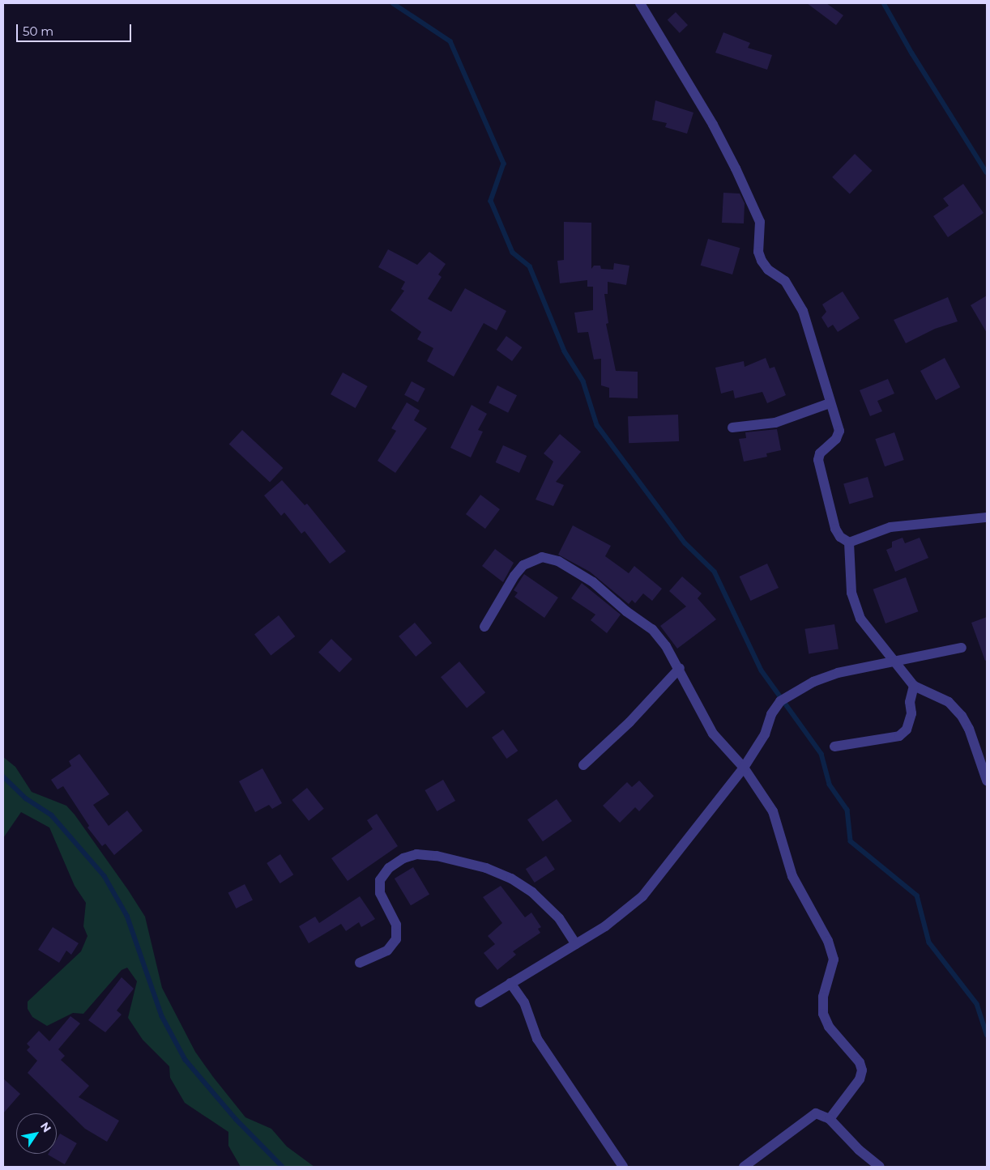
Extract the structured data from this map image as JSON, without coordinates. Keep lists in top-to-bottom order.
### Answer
{
  "scale_bar": "50 m",
  "north": "top right"
}
